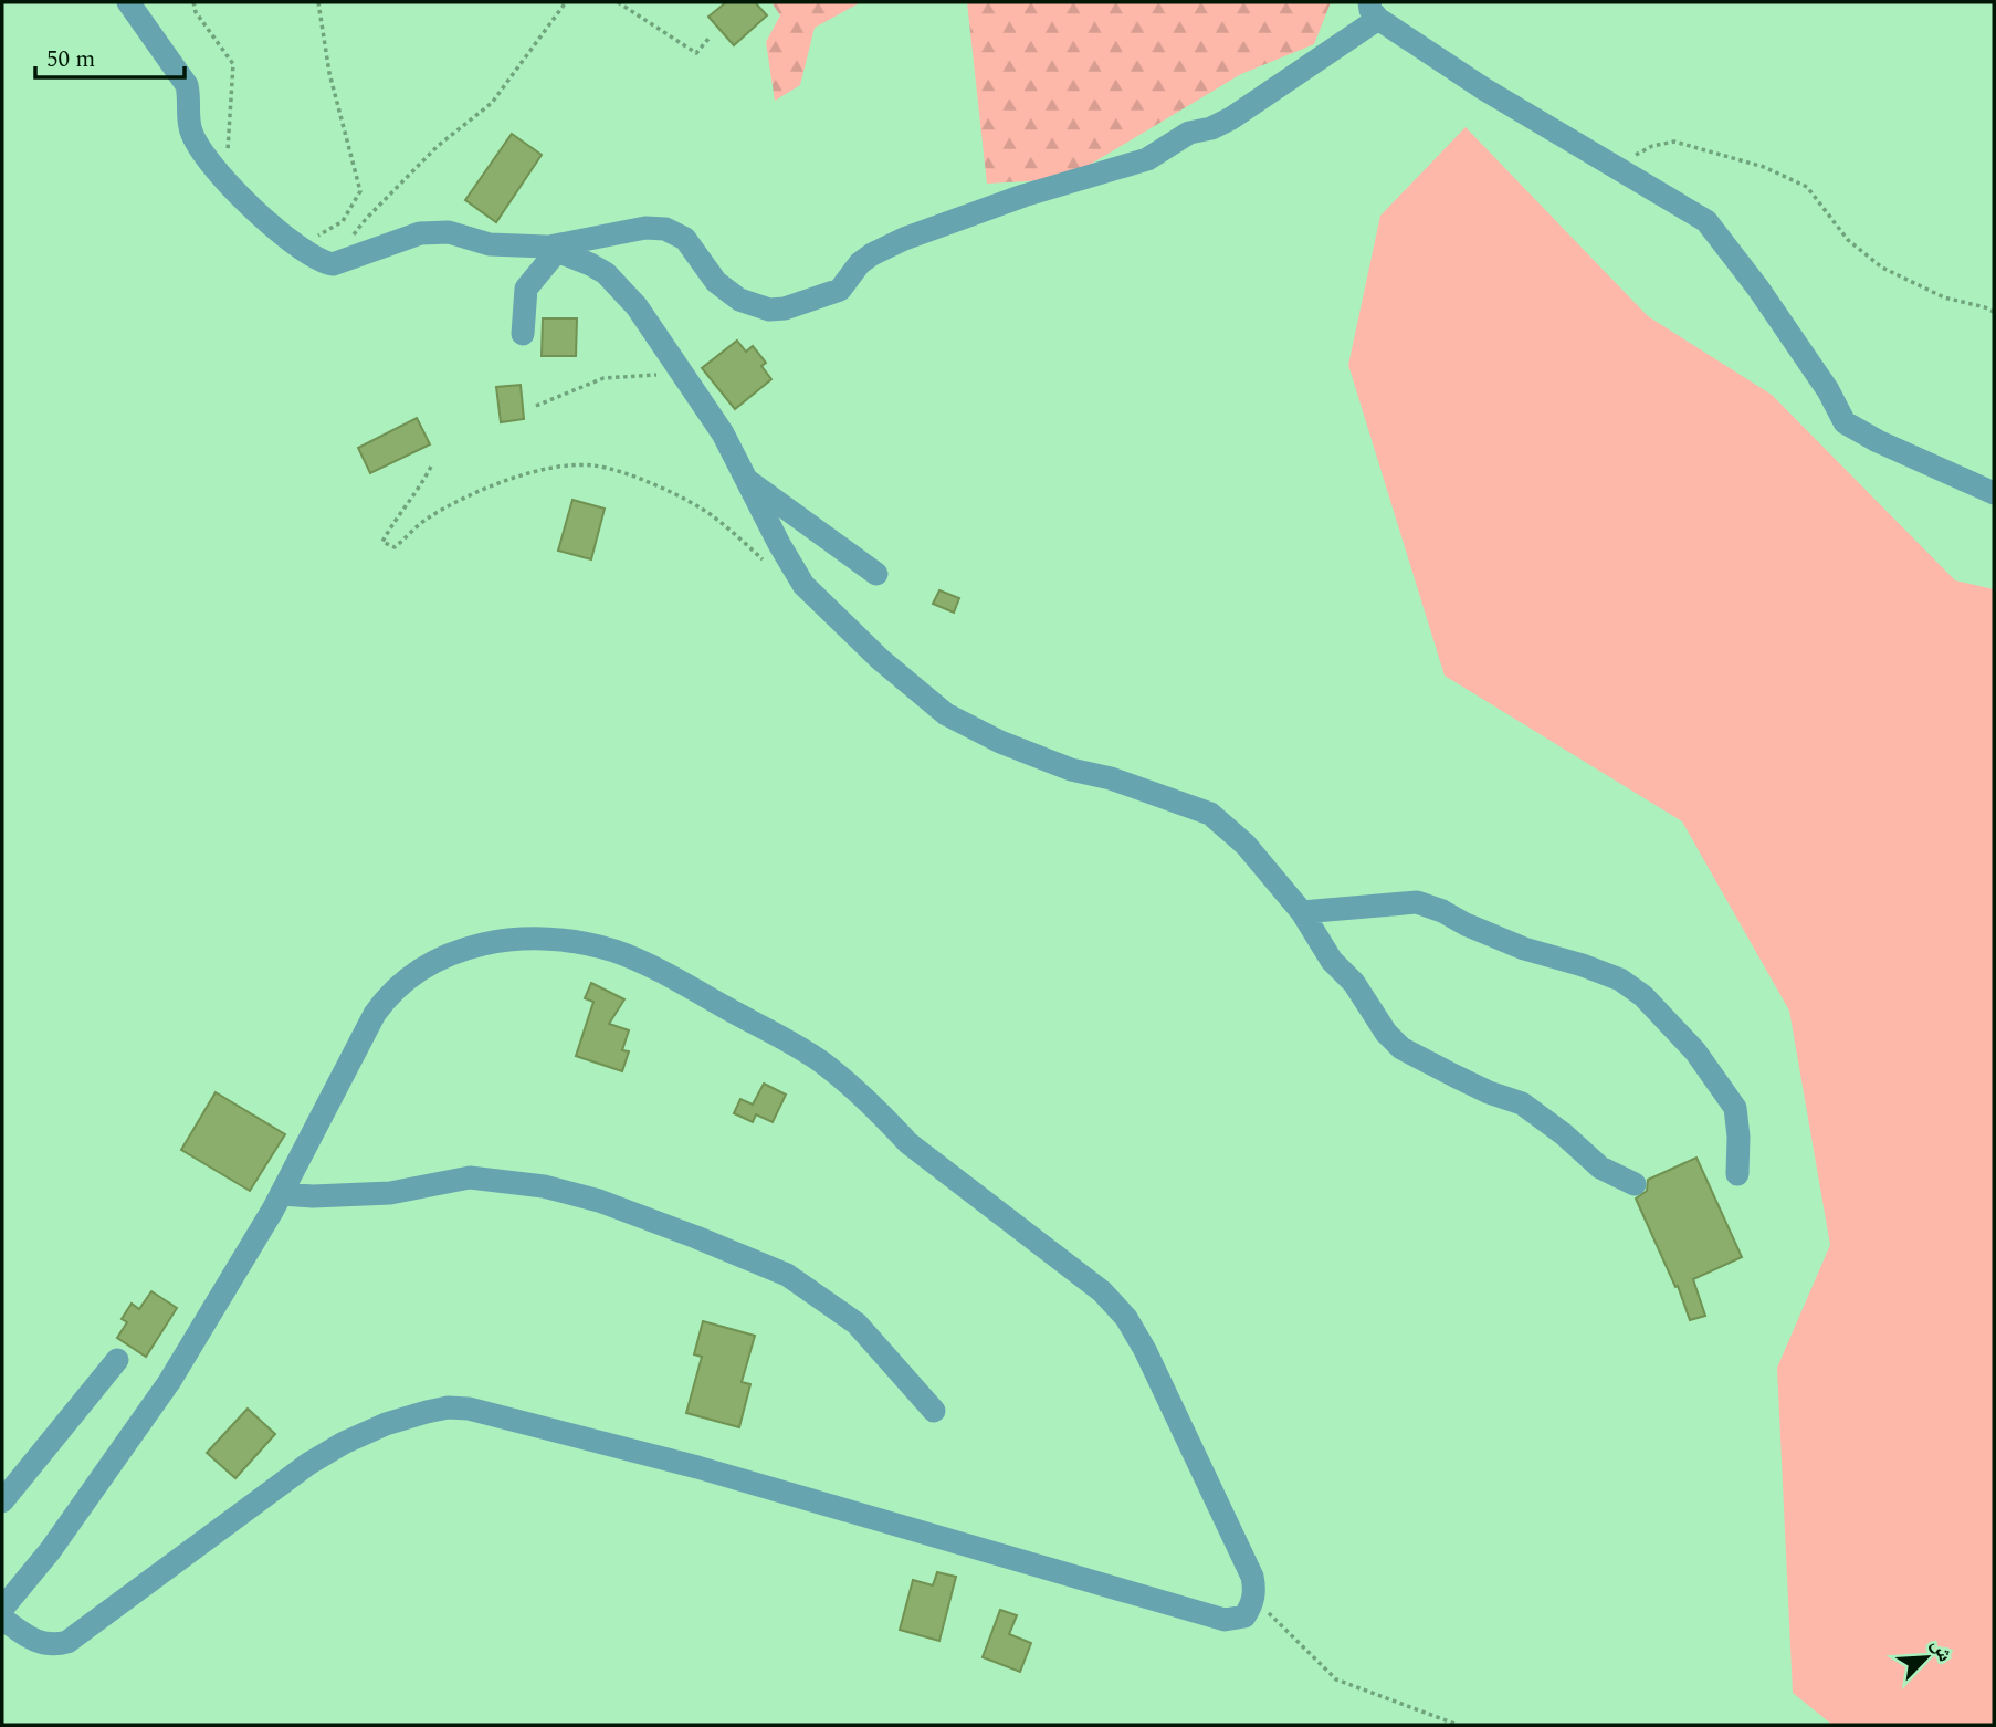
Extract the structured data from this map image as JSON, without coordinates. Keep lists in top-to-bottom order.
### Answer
{
  "scale_bar": "50 m",
  "north": "top right"
}
